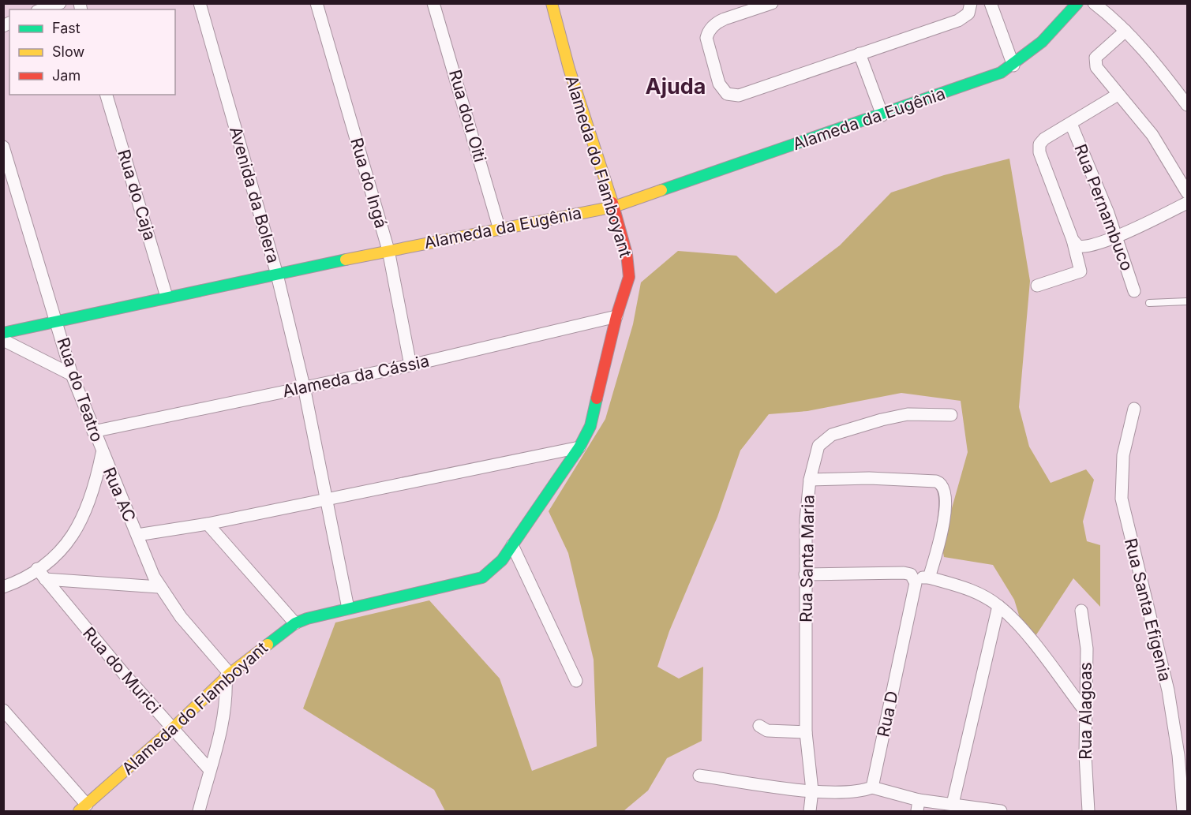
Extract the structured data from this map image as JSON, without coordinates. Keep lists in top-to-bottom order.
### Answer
{
  "streets": {
    "street": [
      "Rua dou Oiti",
      "Alameda da Eugênia",
      "Alameda do Flamboyant",
      "Rua do Ingá",
      "Rua do Caja",
      "Avenida da Bolera",
      "Rua Pernambuco",
      "Alameda da Cássia",
      "Rua do Teatro",
      "Rua AC",
      "Rua Santa Maria",
      "Rua Santa Efigenia",
      "Rua do Murici",
      "Rua Alagoas",
      "Rua D"
    ]
  },
  "crossings": [
    ["Rua dou Oiti", "Alameda da Eugênia"],
    ["Alameda da Eugênia", "Alameda do Flamboyant"],
    ["Alameda da Eugênia", "Rua do Ingá"],
    ["Alameda da Eugênia", "Rua do Caja"],
    ["Alameda da Eugênia", "Avenida da Bolera"],
    ["Alameda da Eugênia", "Rua do Teatro"],
    ["Alameda do Flamboyant", "Avenida da Bolera"],
    ["Alameda do Flamboyant", "Alameda da Cássia"],
    ["Alameda do Flamboyant", "Rua AC"],
    ["Alameda do Flamboyant", "Rua do Murici"],
    ["Rua do Ingá", "Alameda da Cássia"],
    ["Avenida da Bolera", "Alameda da Cássia"],
    ["Alameda da Cássia", "Rua do Teatro"],
    ["Rua do Teatro", "Rua AC"],
    ["Rua do Teatro", "Rua do Murici"]
  ],
  "districts": ["Ajuda"],
  "legend": ["Fast", "Slow", "Jam"]
}
